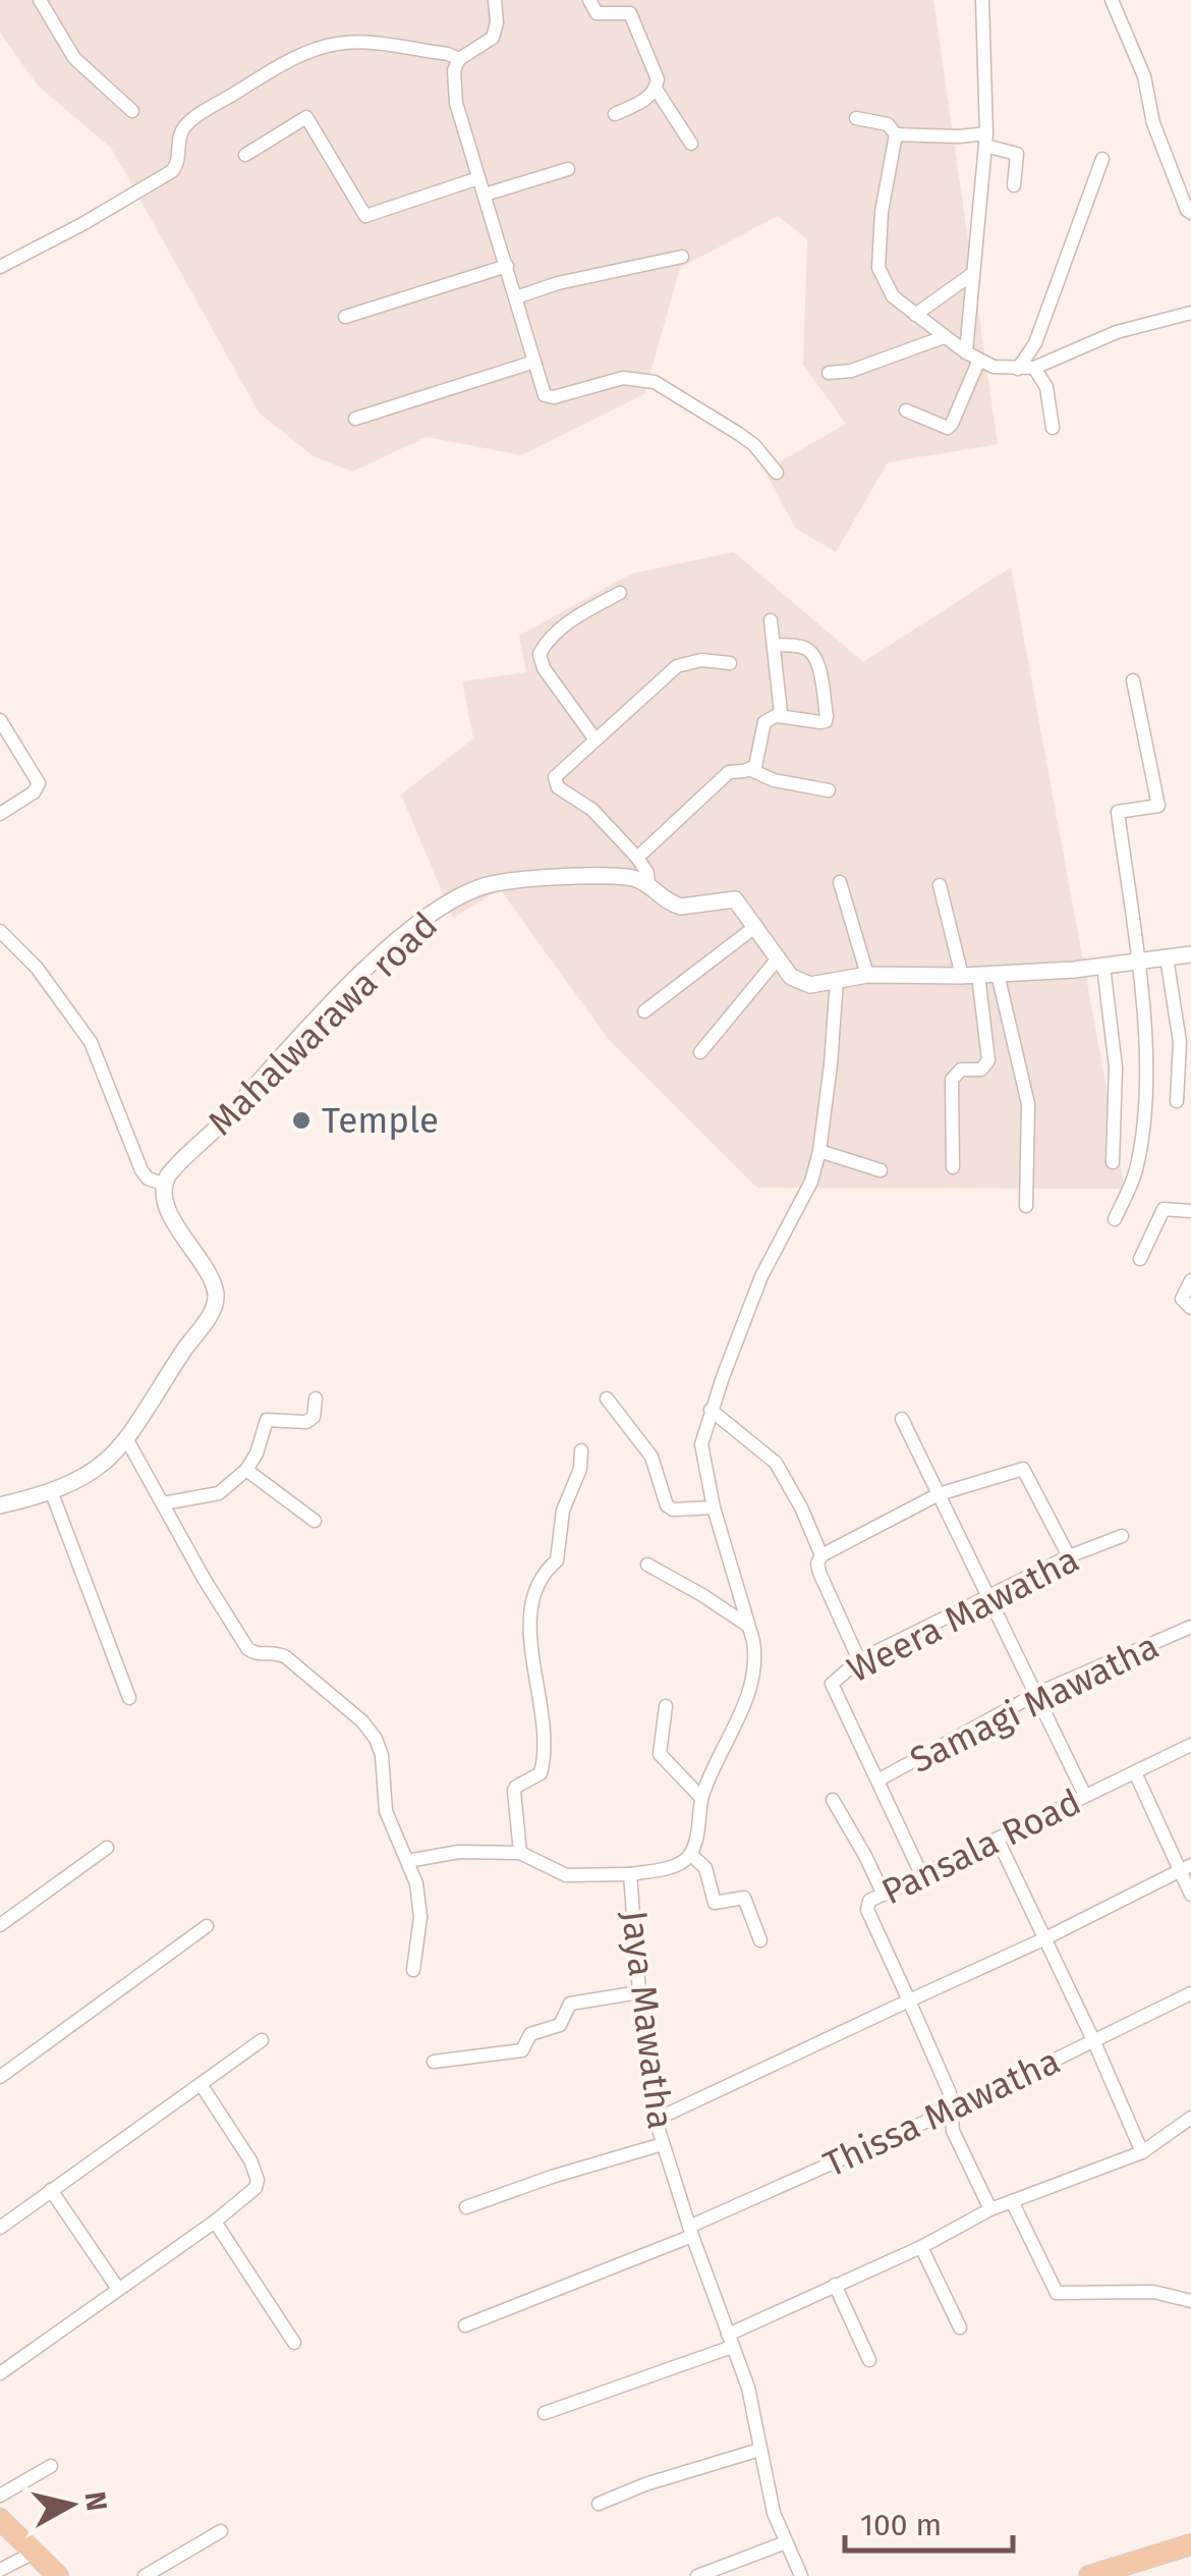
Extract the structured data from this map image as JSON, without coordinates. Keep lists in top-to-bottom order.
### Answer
{
  "streets": {
    "street": [
      "Mahalwarawa road",
      "Weera Mawatha",
      "Samagi Mawatha",
      "Pansala Road",
      "Jaya Mawatha",
      "Thissa Mawatha"
    ]
  },
  "crossings": [
    ["Weera Mawatha", "Samagi Mawatha"],
    ["Weera Mawatha", "Pansala Road"],
    ["Jaya Mawatha", "Thissa Mawatha"]
  ],
  "places": ["Temple"],
  "scale_bar": "100 m",
  "north": "right"
}
